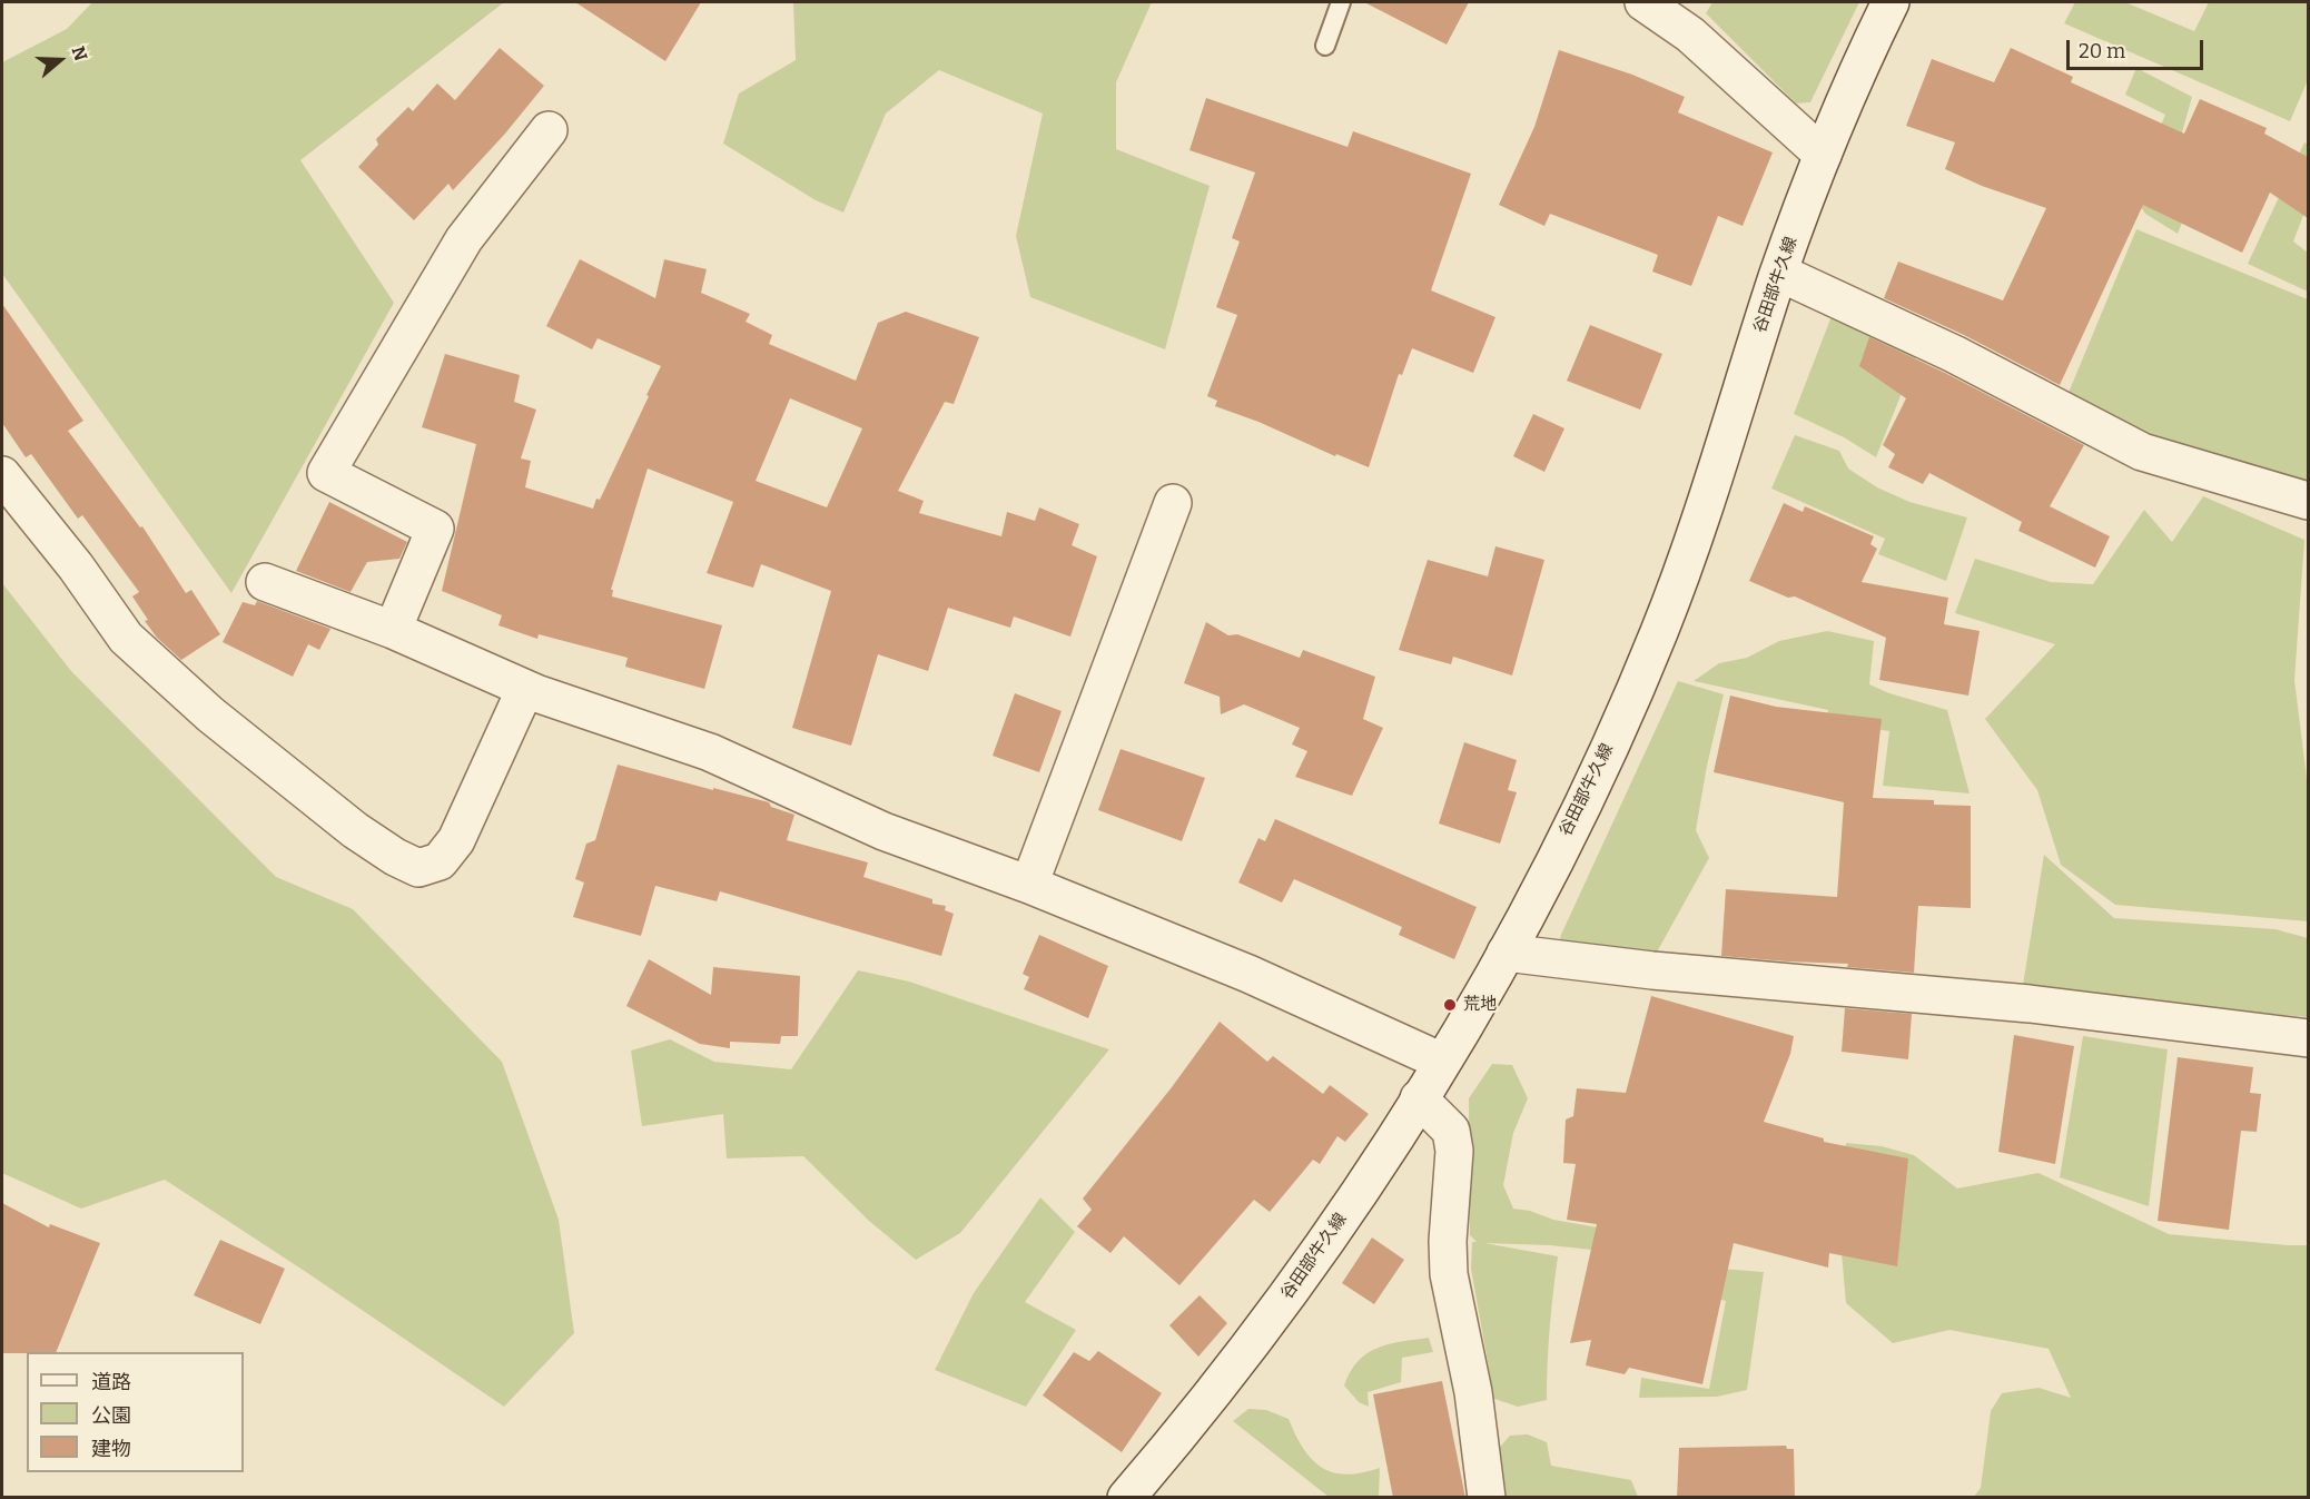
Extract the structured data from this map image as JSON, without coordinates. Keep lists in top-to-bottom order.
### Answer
{
  "streets": {
    "street": ["谷田部牛久線"]
  },
  "places": ["荒地"],
  "legend": ["道路", "公園", "建物"],
  "scale_bar": "20 m",
  "north": "right"
}
